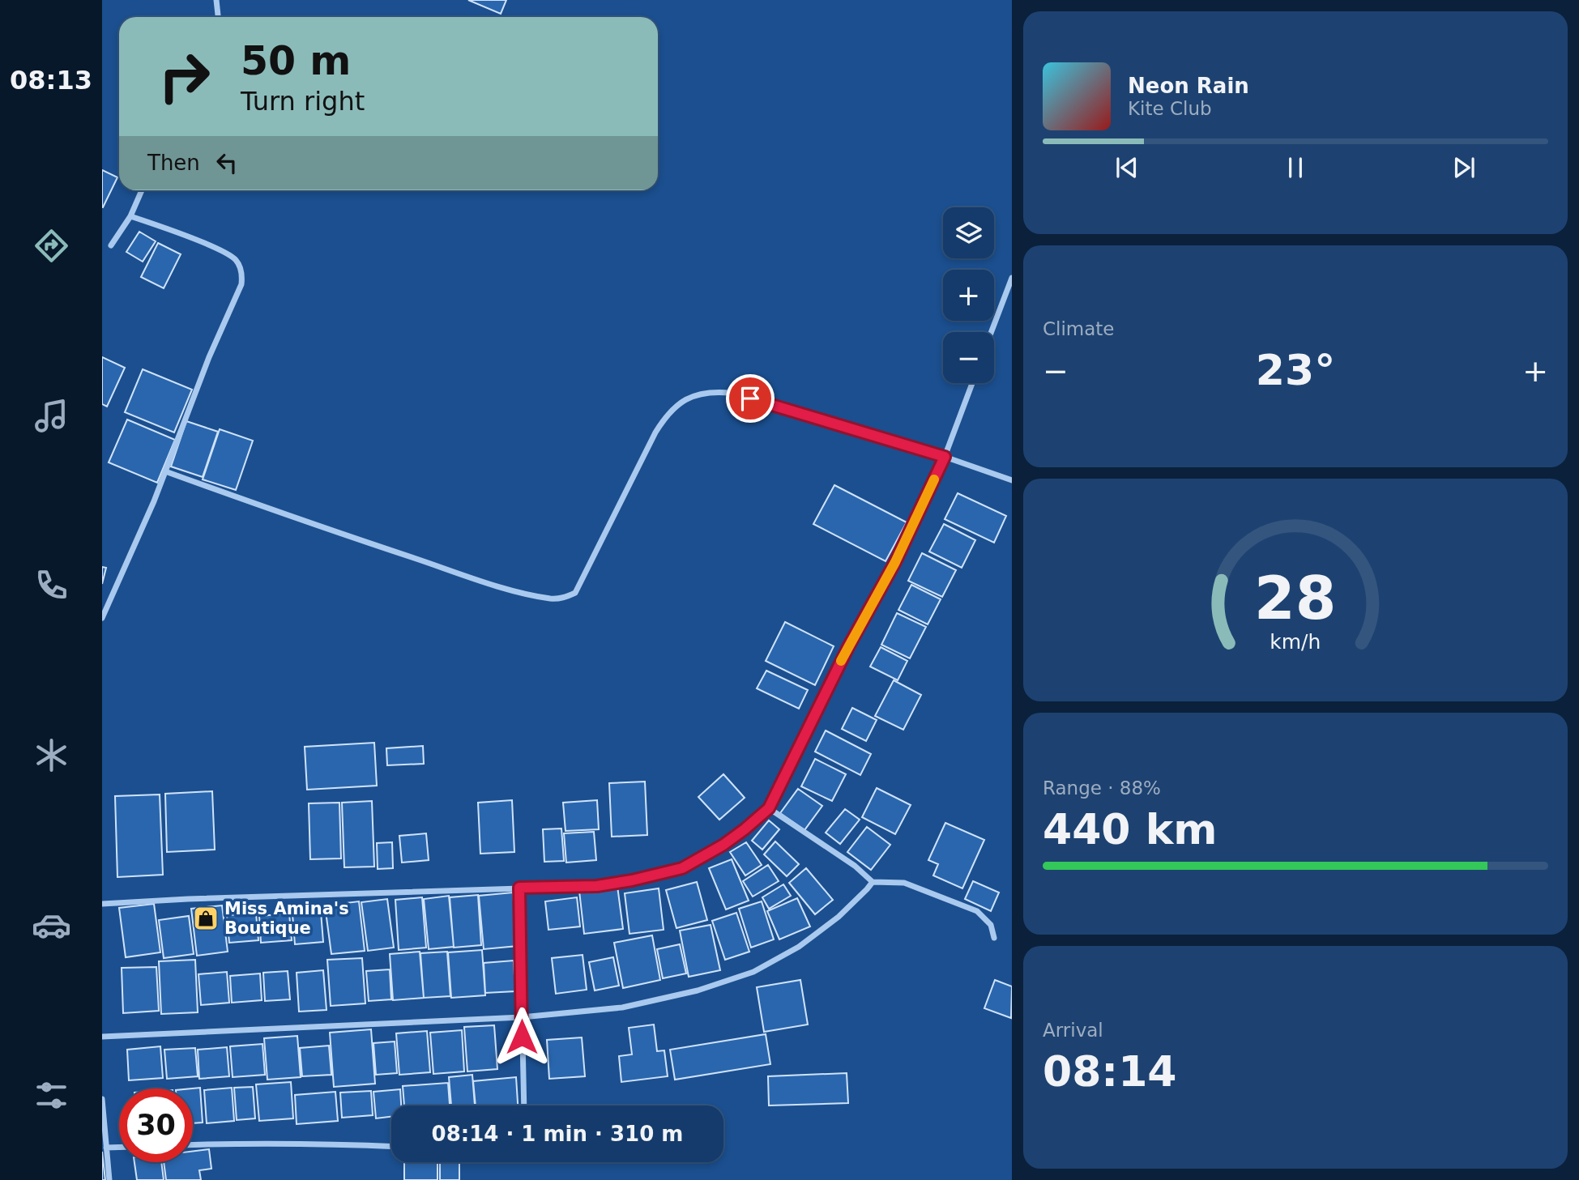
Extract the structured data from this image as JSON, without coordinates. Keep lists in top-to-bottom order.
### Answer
{
  "places": {
    "shop": ["Miss Amina's Boutique"]
  },
  "page": {
    "tabs": "08:13",
    "turn": ["50 m", "Turn right"],
    "song": ["Neon Rain", "Kite Club"],
    "then": "Then",
    "map_buttons": ["+", "−"],
    "tile": [
      "Climate",
      ["Range · 88%", "440 km"],
      ["Arrival", "08:14"]
    ],
    "heat": ["−", "23°", "+"],
    "limit": "30",
    "trip": "08:14 · 1 min · 310 m",
    "gauge": ["28", "km/h"]
  }
}
